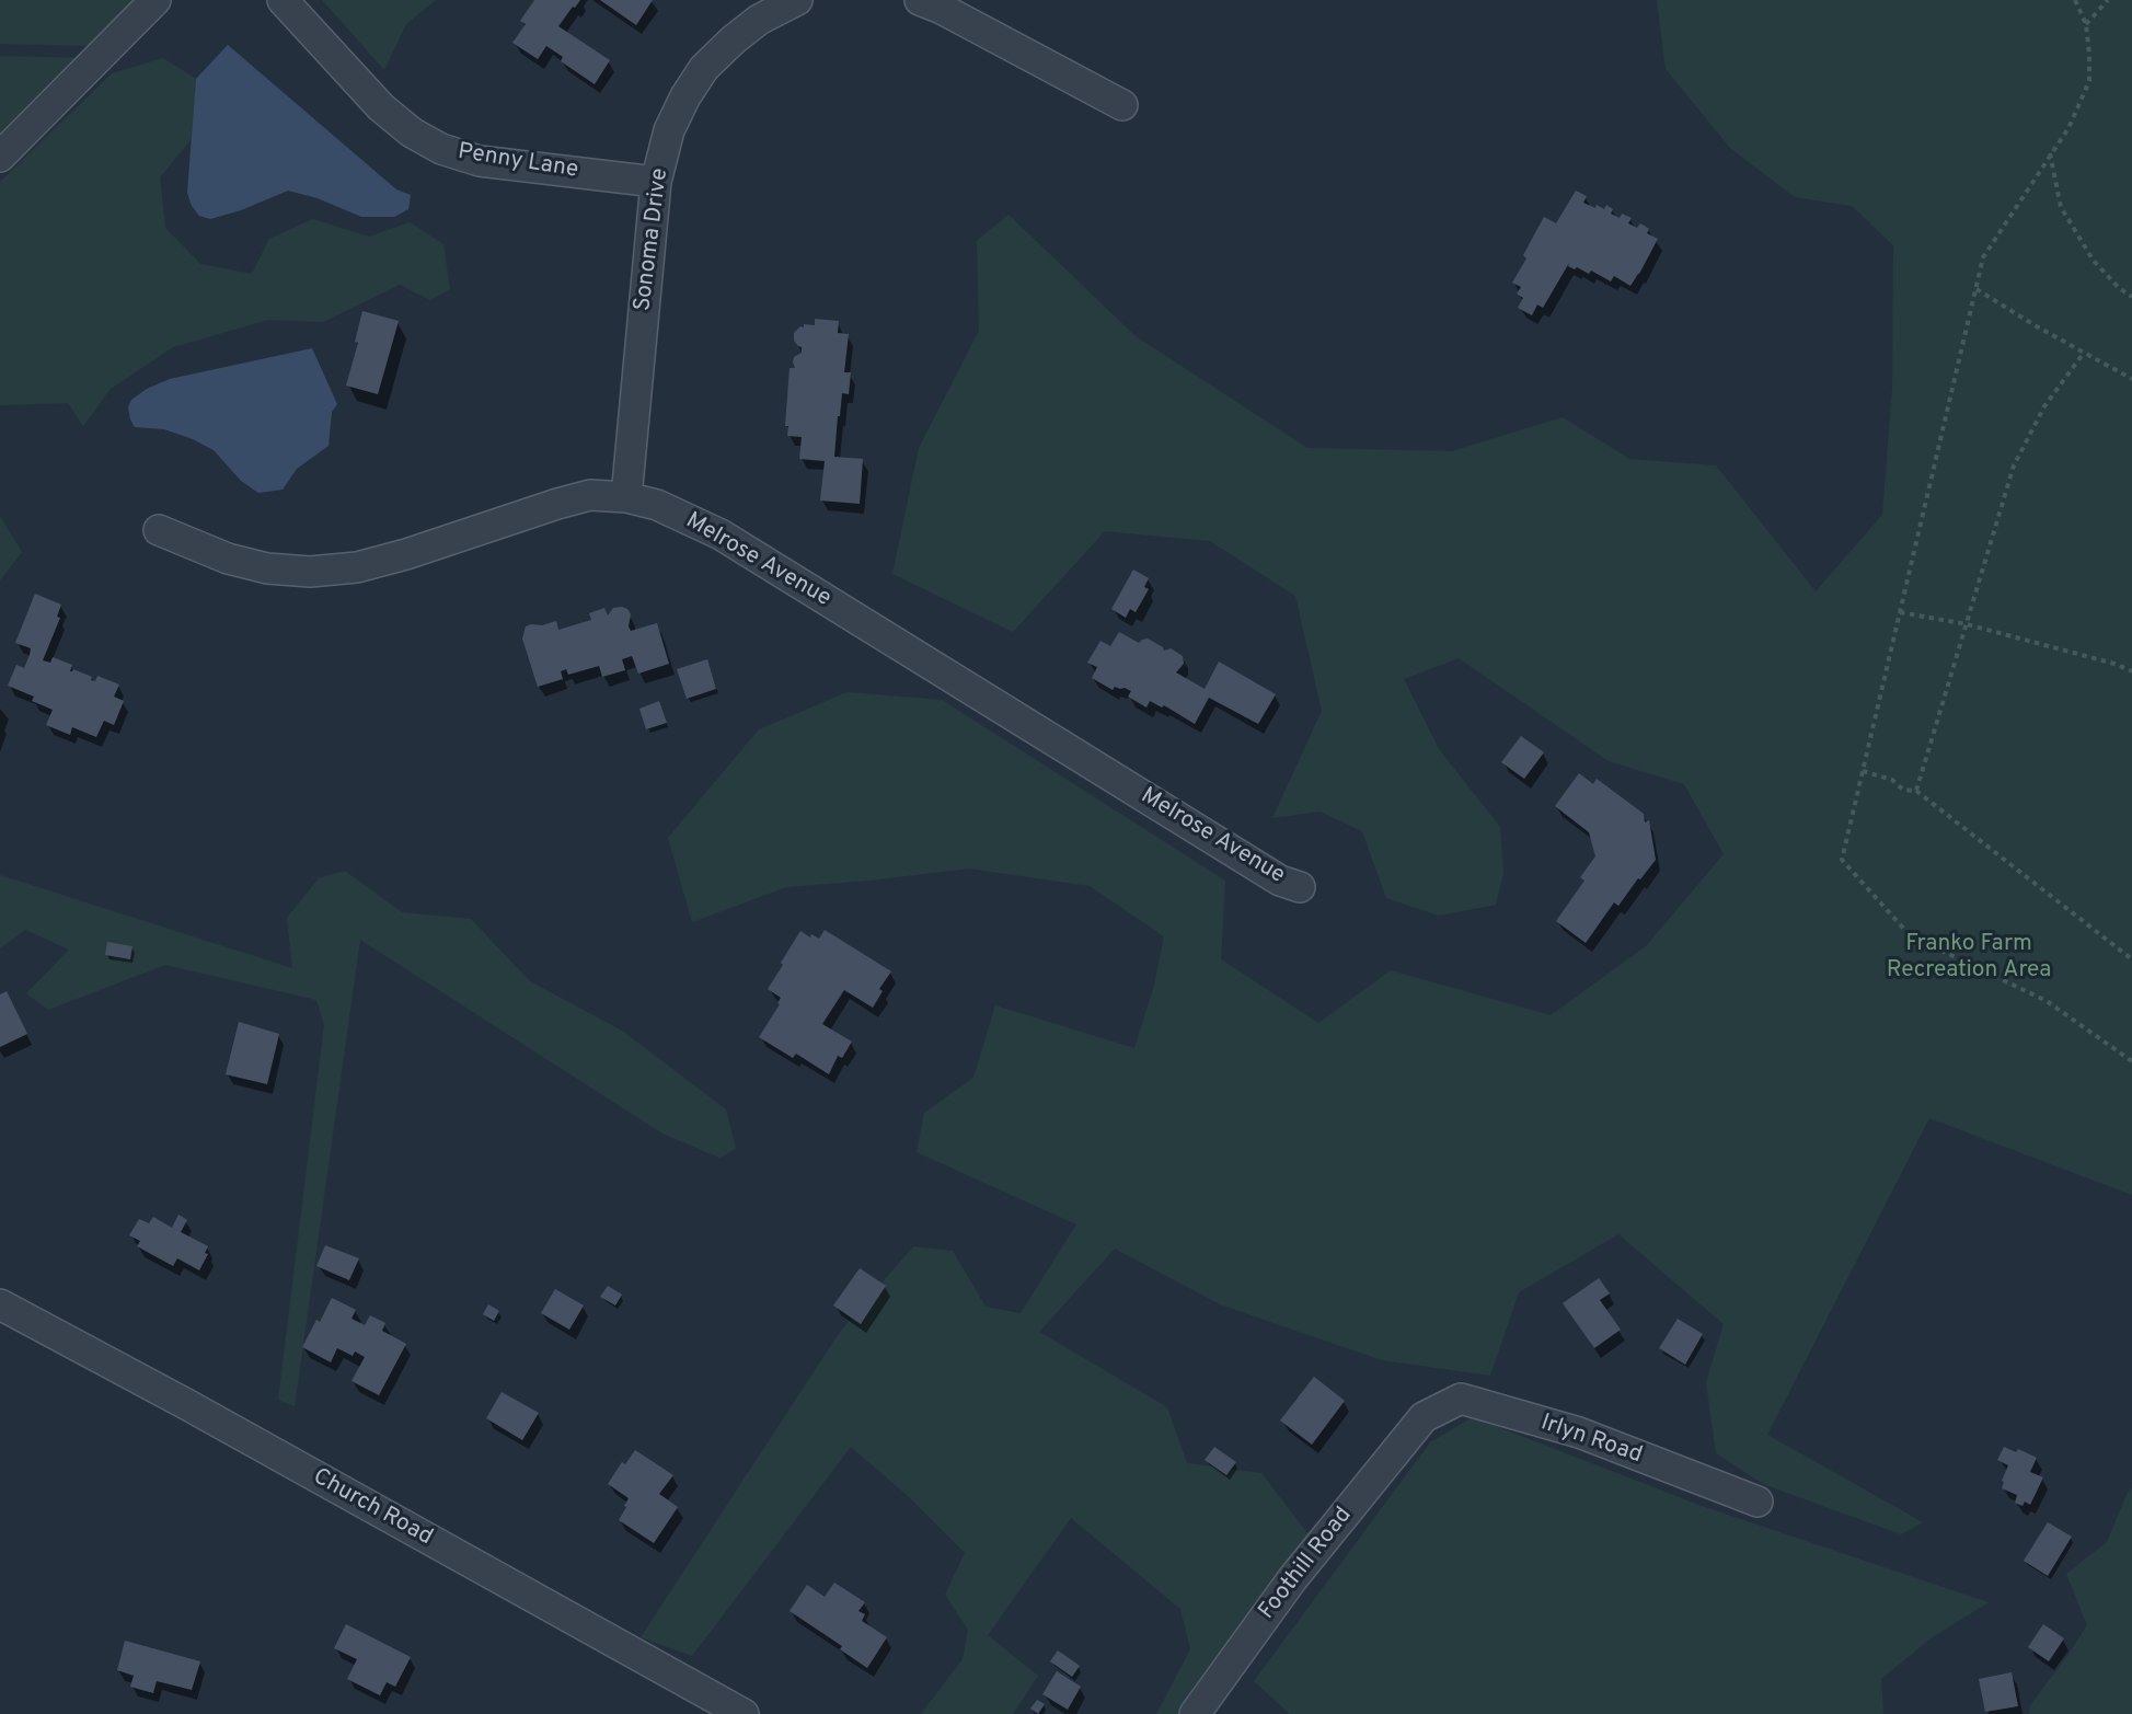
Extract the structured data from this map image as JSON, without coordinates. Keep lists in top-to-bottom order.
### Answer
{
  "streets": {
    "street": [
      "Penny Lane",
      "Sonoma Drive",
      "Melrose Avenue",
      "Irlyn Road",
      "Church Road",
      "Foothill Road"
    ]
  },
  "crossings": [
    ["Penny Lane", "Sonoma Drive"],
    ["Sonoma Drive", "Melrose Avenue"],
    ["Irlyn Road", "Foothill Road"]
  ],
  "parks": ["Franko Farm Recreation Area"]
}
